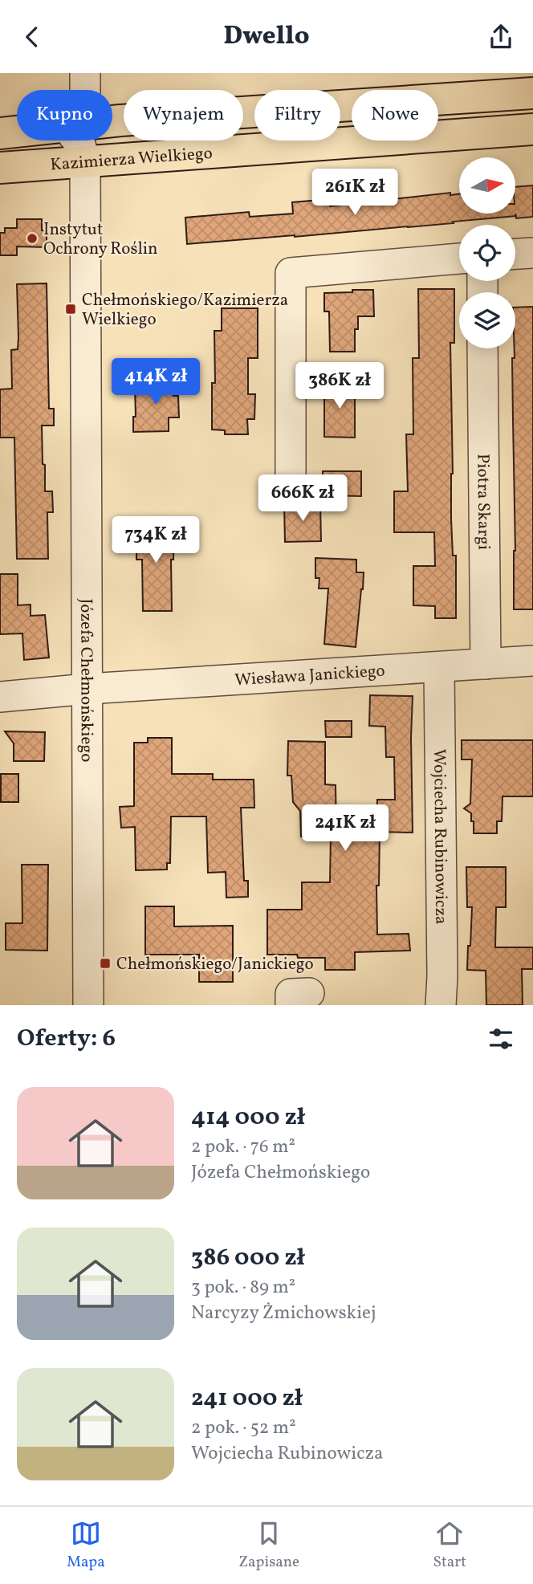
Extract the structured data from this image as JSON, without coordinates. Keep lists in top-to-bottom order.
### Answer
{
  "streets": {
    "main road": ["Kazimierza Wielkiego"],
    "street": [
      "Piotra Skargi",
      "Wiesława Janickiego",
      "Józefa Chełmońskiego",
      "Wojciecha Rubinowicza"
    ]
  },
  "crossings": [
    ["Kazimierza Wielkiego", "Józefa Chełmońskiego"],
    ["Piotra Skargi", "Wiesława Janickiego"],
    ["Wiesława Janickiego", "Józefa Chełmońskiego"],
    ["Wiesława Janickiego", "Wojciecha Rubinowicza"]
  ],
  "places": {
    "other": ["Instytut Ochrony Roślin"],
    "transit": ["Chełmońskiego/Kazimierza Wielkiego", "Chełmońskiego/Janickiego"]
  },
  "north": "right",
  "page": {
    "header": "Dwello",
    "chip": [
      "Kupno",
      "Wynajem",
      "Filtry",
      "Nowe"
    ],
    "price": [
      "261K zł",
      "414K zł",
      "386K zł",
      "666K zł",
      "734K zł",
      "241K zł"
    ],
    "heading": "Oferty: 6",
    "list": [
      {
        "name": "414 000 zł",
        "note": "2 pok. · 76 m² · Józefa Chełmońskiego"
      },
      {
        "name": "386 000 zł",
        "note": "3 pok. · 89 m² · Narcyzy Żmichowskiej"
      },
      {
        "name": "241 000 zł",
        "note": "2 pok. · 52 m² · Wojciecha Rubinowicza"
      }
    ],
    "tabs": ["Mapa", "Zapisane", "Start"]
  }
}
